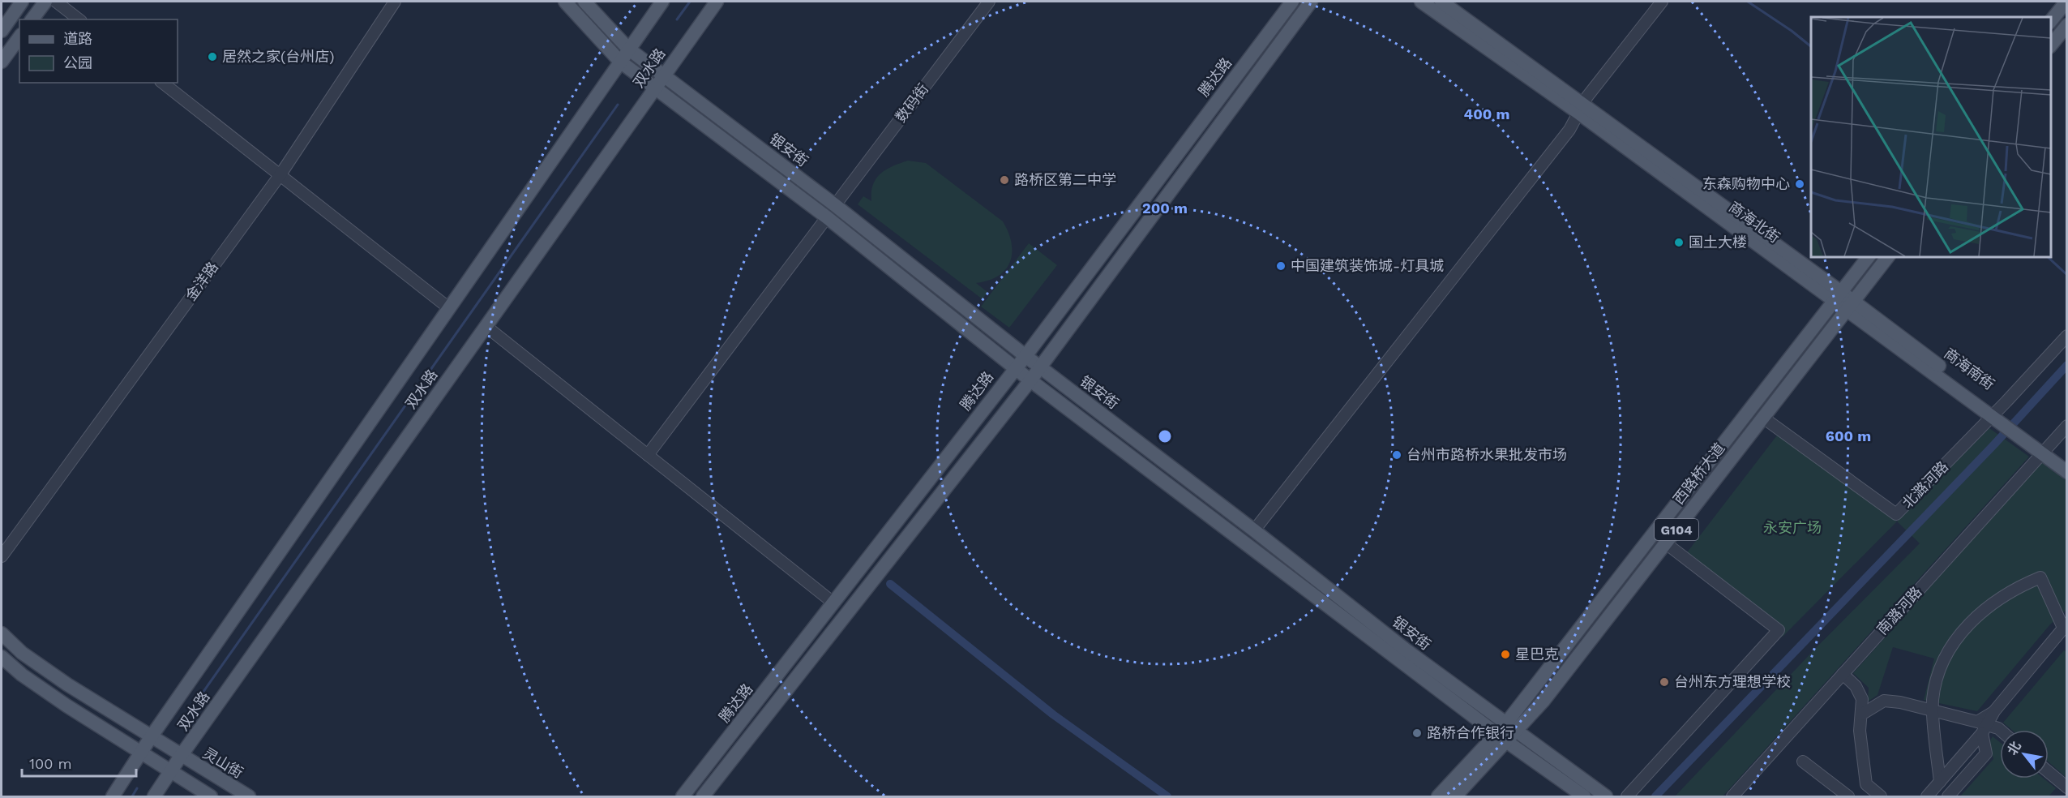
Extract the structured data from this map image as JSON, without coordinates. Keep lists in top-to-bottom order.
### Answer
{
  "streets": {
    "main road": [
      "双水路",
      "腾达路",
      "银安街",
      "商海北街",
      "西路桥大道",
      "G104",
      "灵山街"
    ],
    "street": [
      "数码街",
      "金洋路",
      "北潞河路",
      "南潞河路"
    ]
  },
  "crossings": [
    ["双水路", "银安街"],
    ["双水路", "灵山街"],
    ["腾达路", "银安街"],
    ["数码街", "银安街"],
    ["银安街", "西路桥大道"],
    ["商海北街", "西路桥大道"],
    ["商海北街", "北潞河路"],
    ["西路桥大道", "北潞河路"]
  ],
  "parks": ["永安广场"],
  "places": [
    "居然之家(台州店)",
    "路桥区第二中学",
    "东森购物中心",
    "国土大楼",
    "中国建筑装饰城-灯具城",
    "台州市路桥水果批发市场",
    "星巴克",
    "台州东方理想学校",
    "路桥合作银行"
  ],
  "legend": ["道路", "公园"],
  "scale_bar": "100 m",
  "north": "top left",
  "rings": ["400 m", "200 m", "600 m"]
}
